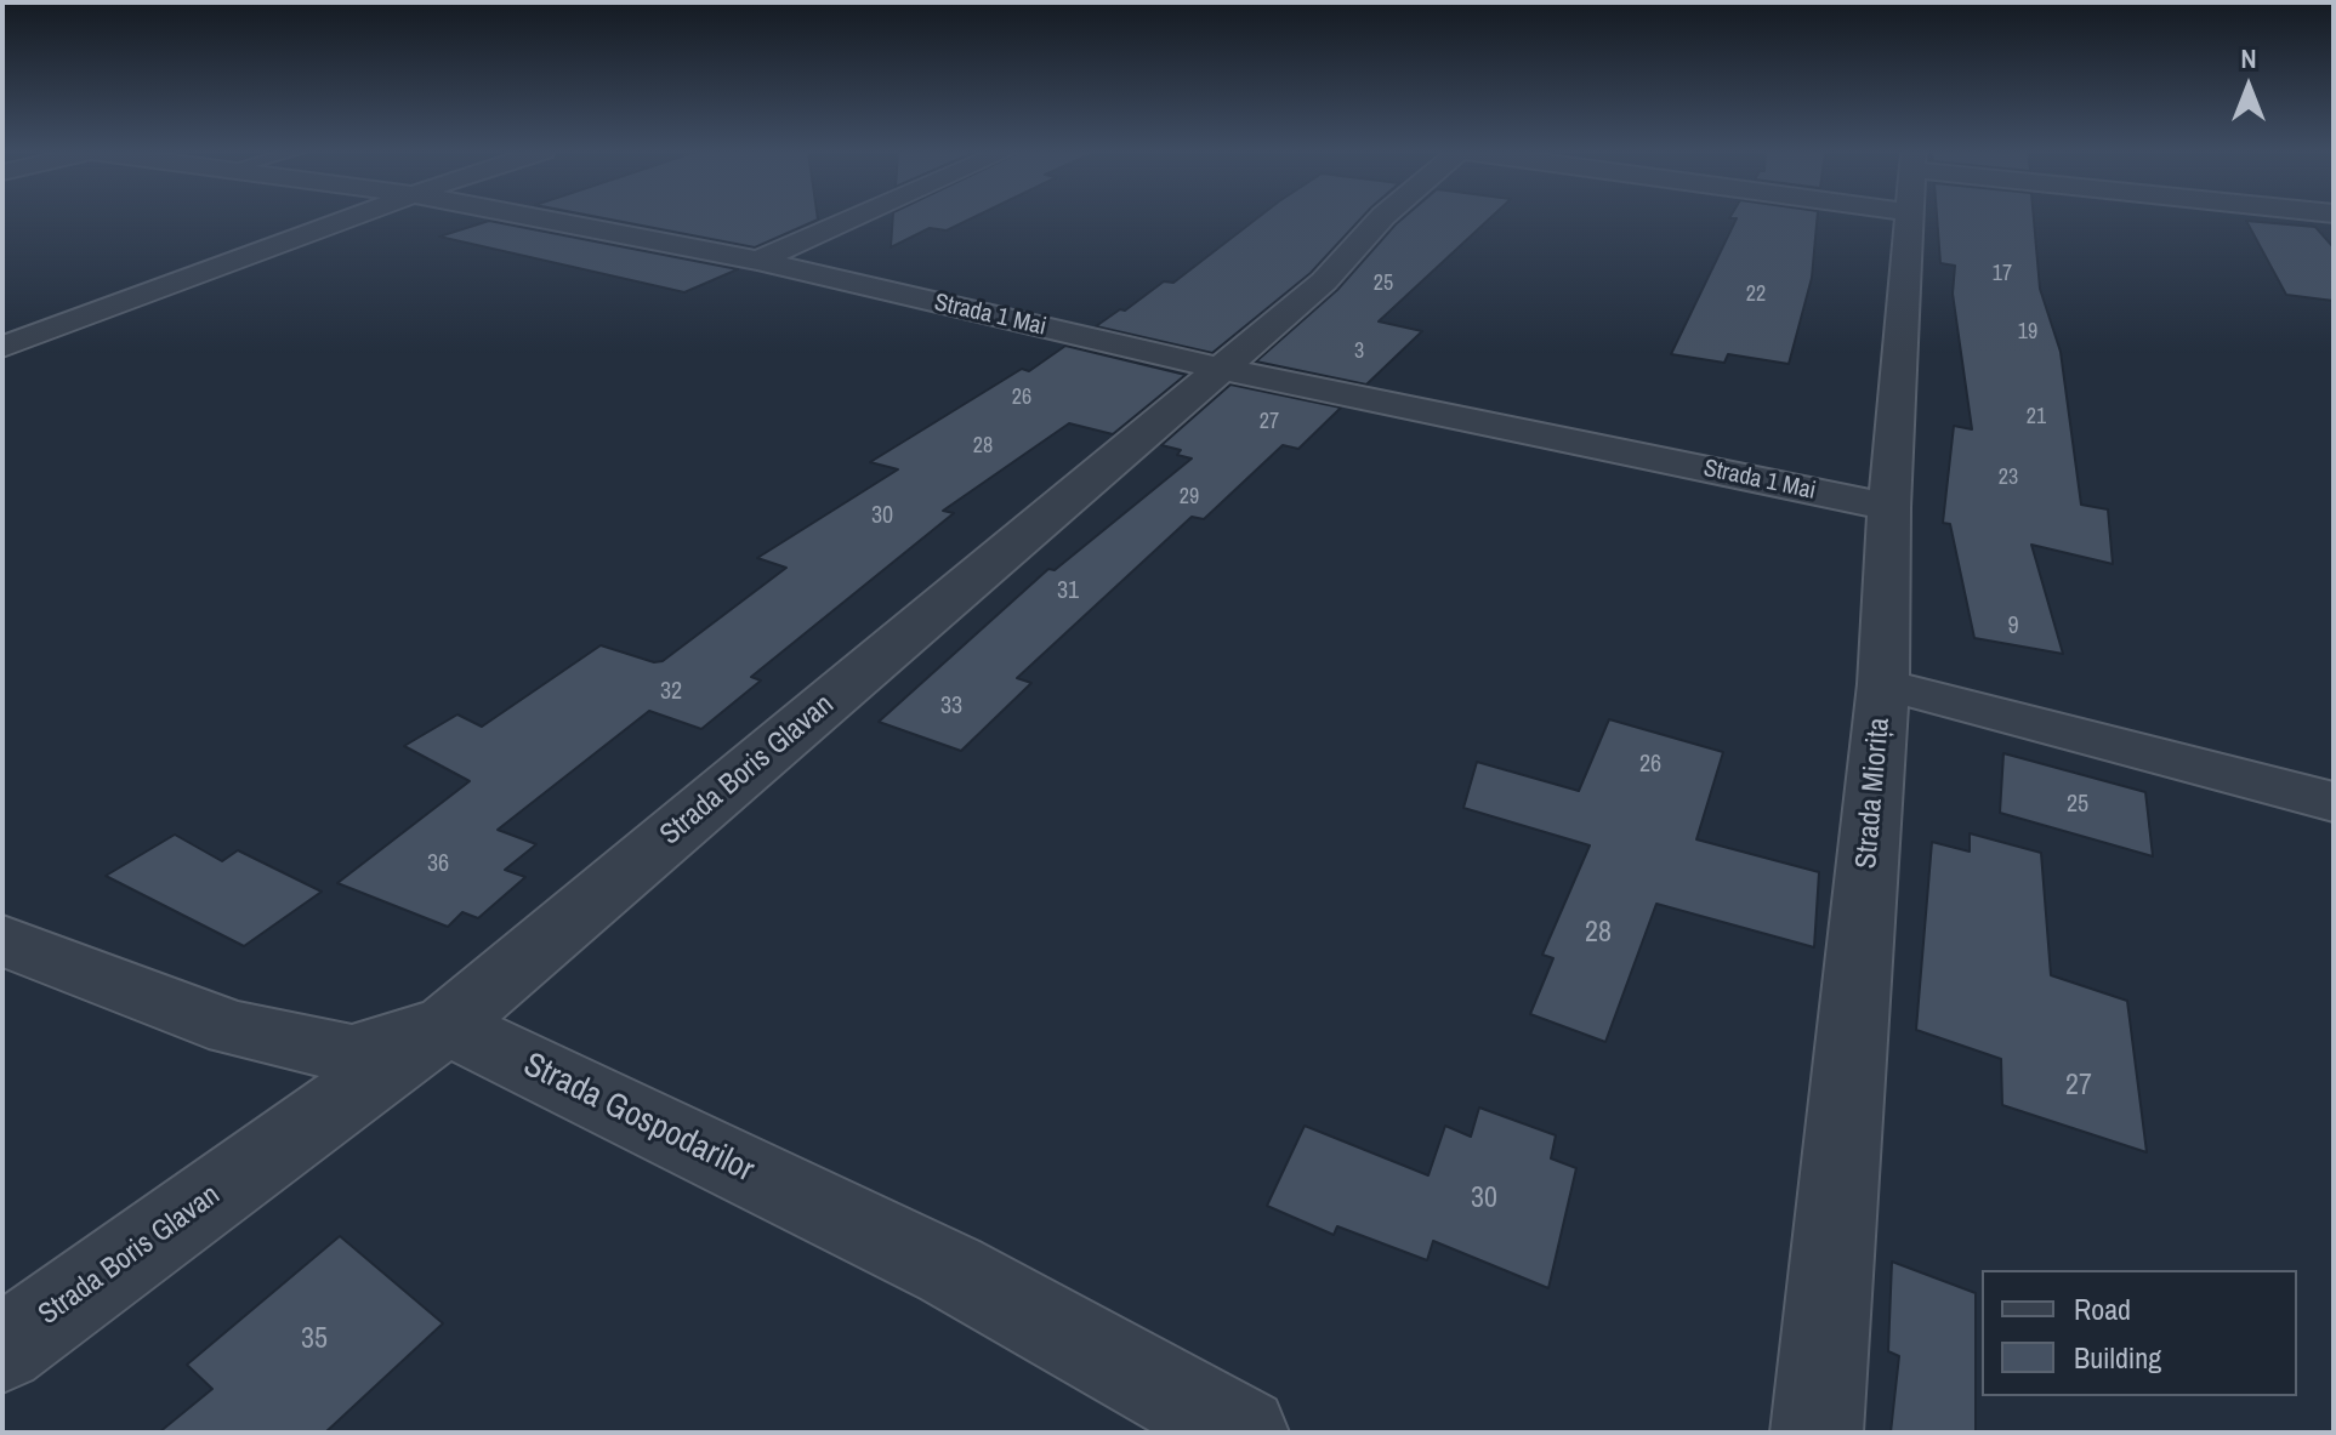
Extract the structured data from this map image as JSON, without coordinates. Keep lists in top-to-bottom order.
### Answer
{
  "streets": {
    "street": [
      "Strada 1 Mai",
      "Strada Boris Glavan",
      "Strada Miorița",
      "Strada Gospodarilor"
    ]
  },
  "crossings": [
    ["Strada 1 Mai", "Strada Boris Glavan"],
    ["Strada 1 Mai", "Strada Miorița"],
    ["Strada Boris Glavan", "Strada Gospodarilor"]
  ],
  "house_numbers": [
    "17",
    "25",
    "22",
    "19",
    "3",
    "26",
    "21",
    "27",
    "28",
    "23",
    "29",
    "30",
    "31",
    "9",
    "32",
    "33",
    "26",
    "25",
    "36",
    "28",
    "27",
    "30",
    "35"
  ],
  "legend": ["Road", "Building"],
  "north": "top"
}
